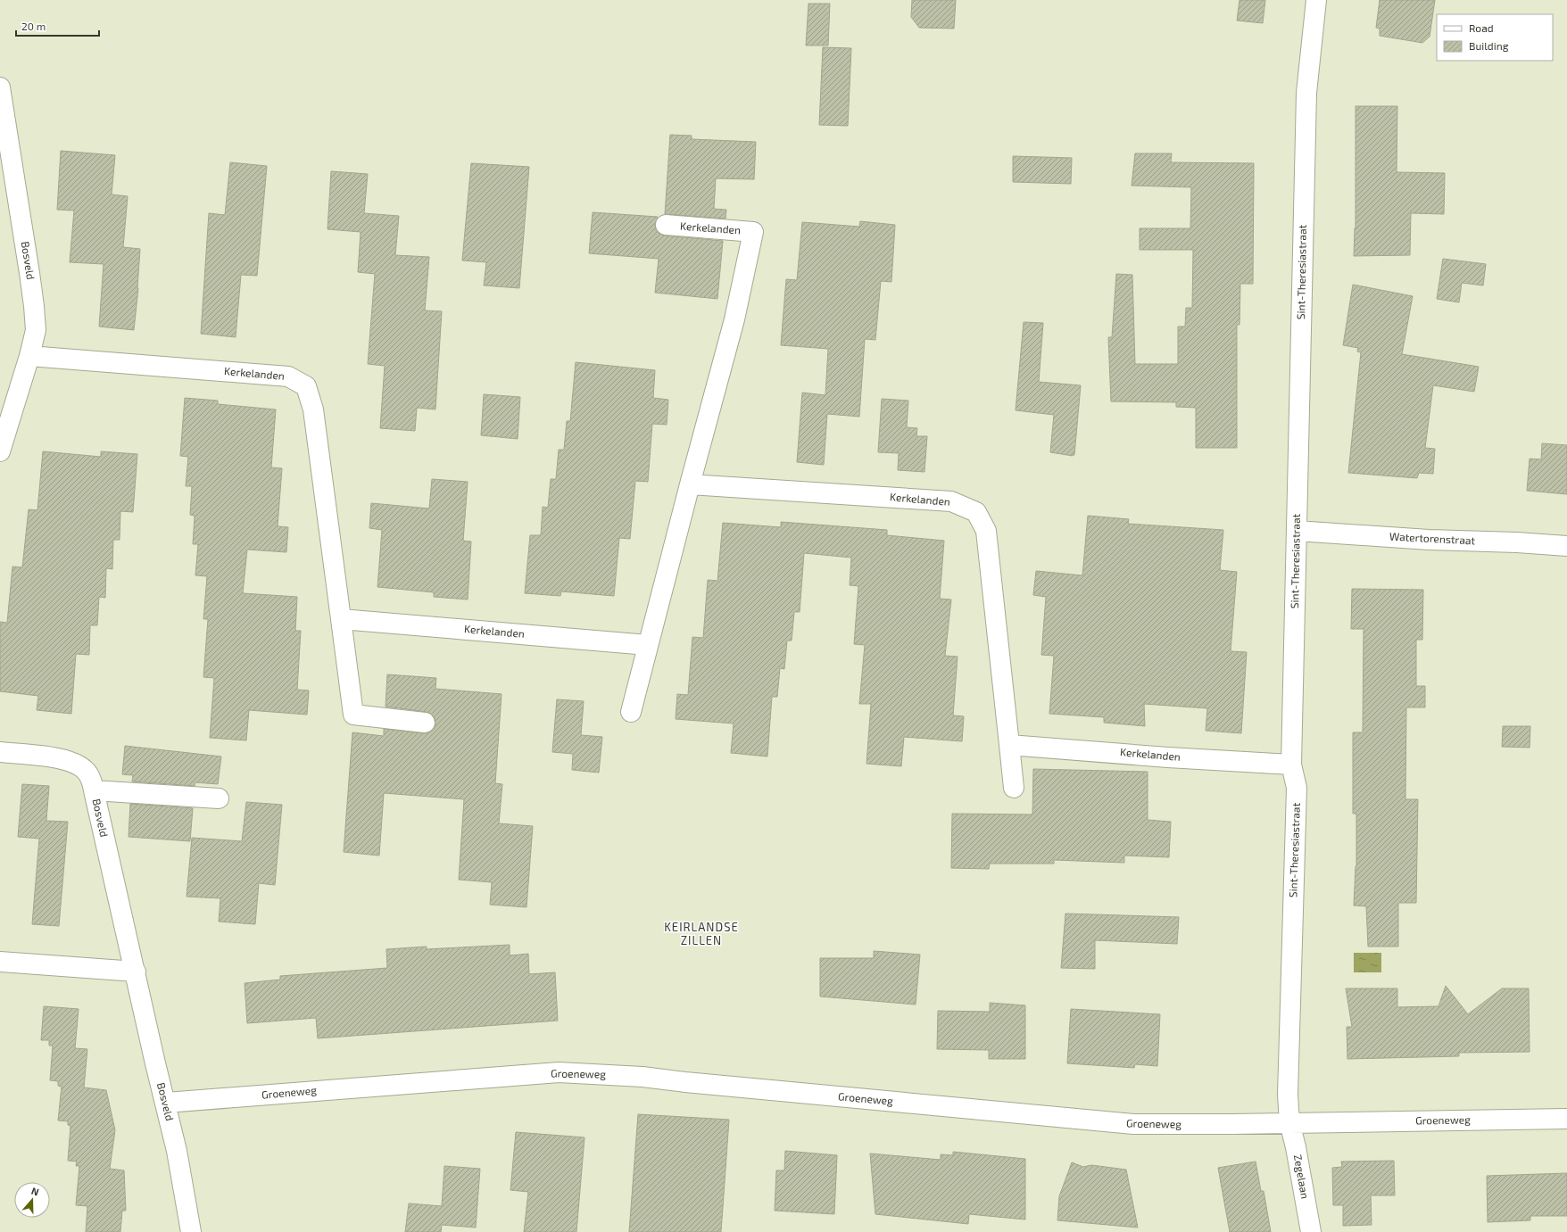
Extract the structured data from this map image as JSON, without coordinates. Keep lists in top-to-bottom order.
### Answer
{
  "streets": {
    "street": [
      "Kerkelanden",
      "Bosveld",
      "Sint-Theresiastraat",
      "Watertorenstraat",
      "Groeneweg",
      "Zegelaan"
    ]
  },
  "crossings": [
    ["Kerkelanden", "Bosveld"],
    ["Kerkelanden", "Sint-Theresiastraat"],
    ["Bosveld", "Groeneweg"],
    ["Sint-Theresiastraat", "Watertorenstraat"],
    ["Sint-Theresiastraat", "Groeneweg"],
    ["Sint-Theresiastraat", "Zegelaan"],
    ["Groeneweg", "Zegelaan"]
  ],
  "districts": ["KEIRLANDSE ZILLEN"],
  "legend": ["Road", "Building"],
  "scale_bar": "20 m",
  "north": "top"
}
